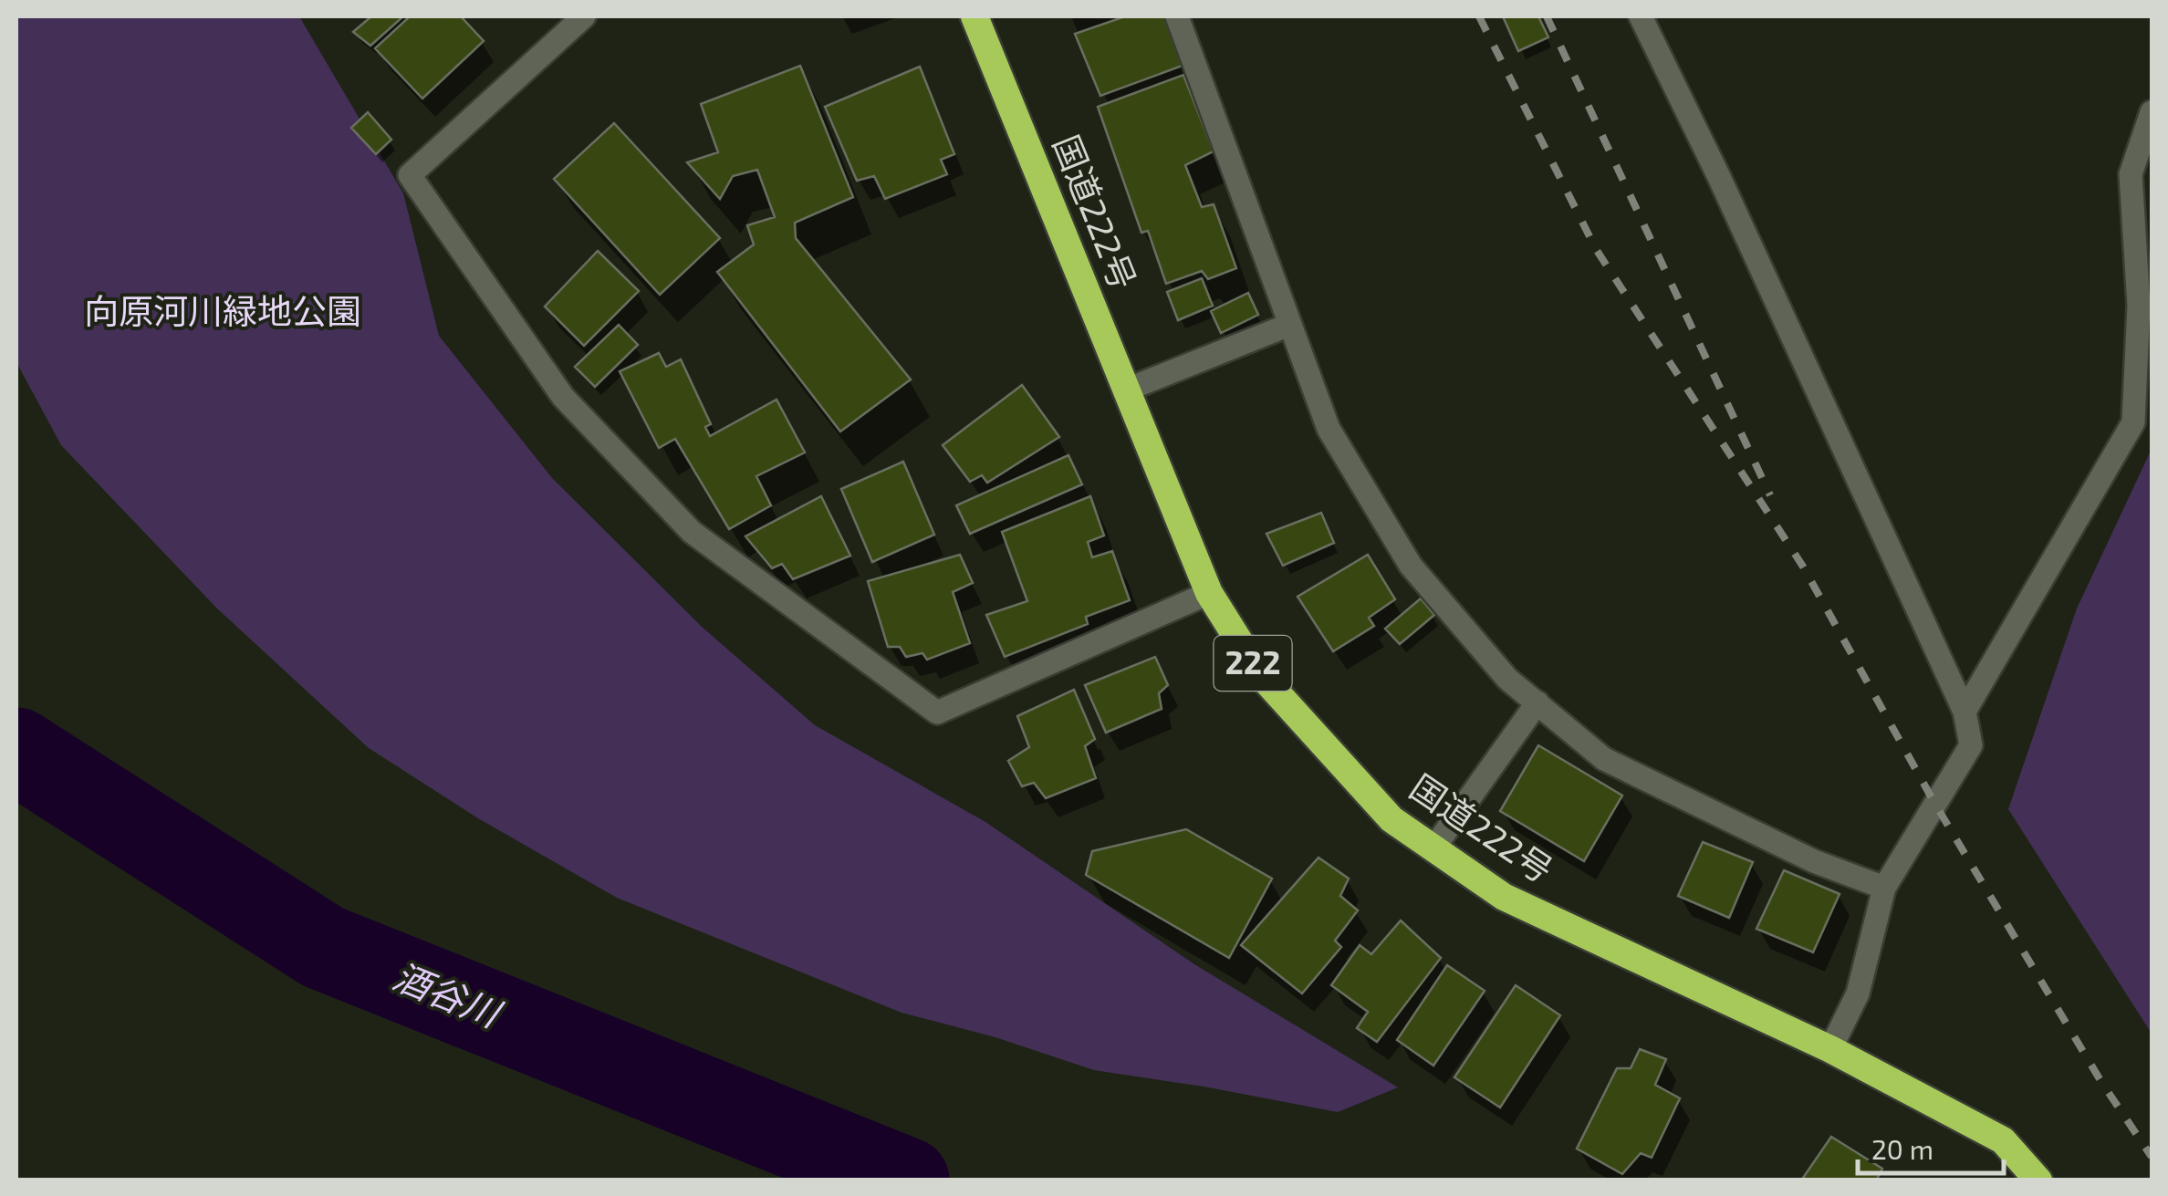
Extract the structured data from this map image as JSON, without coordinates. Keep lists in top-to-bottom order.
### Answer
{
  "streets": {
    "highway": ["国道222号", "222"]
  },
  "water": ["酒谷川"],
  "parks": ["向原河川緑地公園"],
  "scale_bar": "20 m"
}
